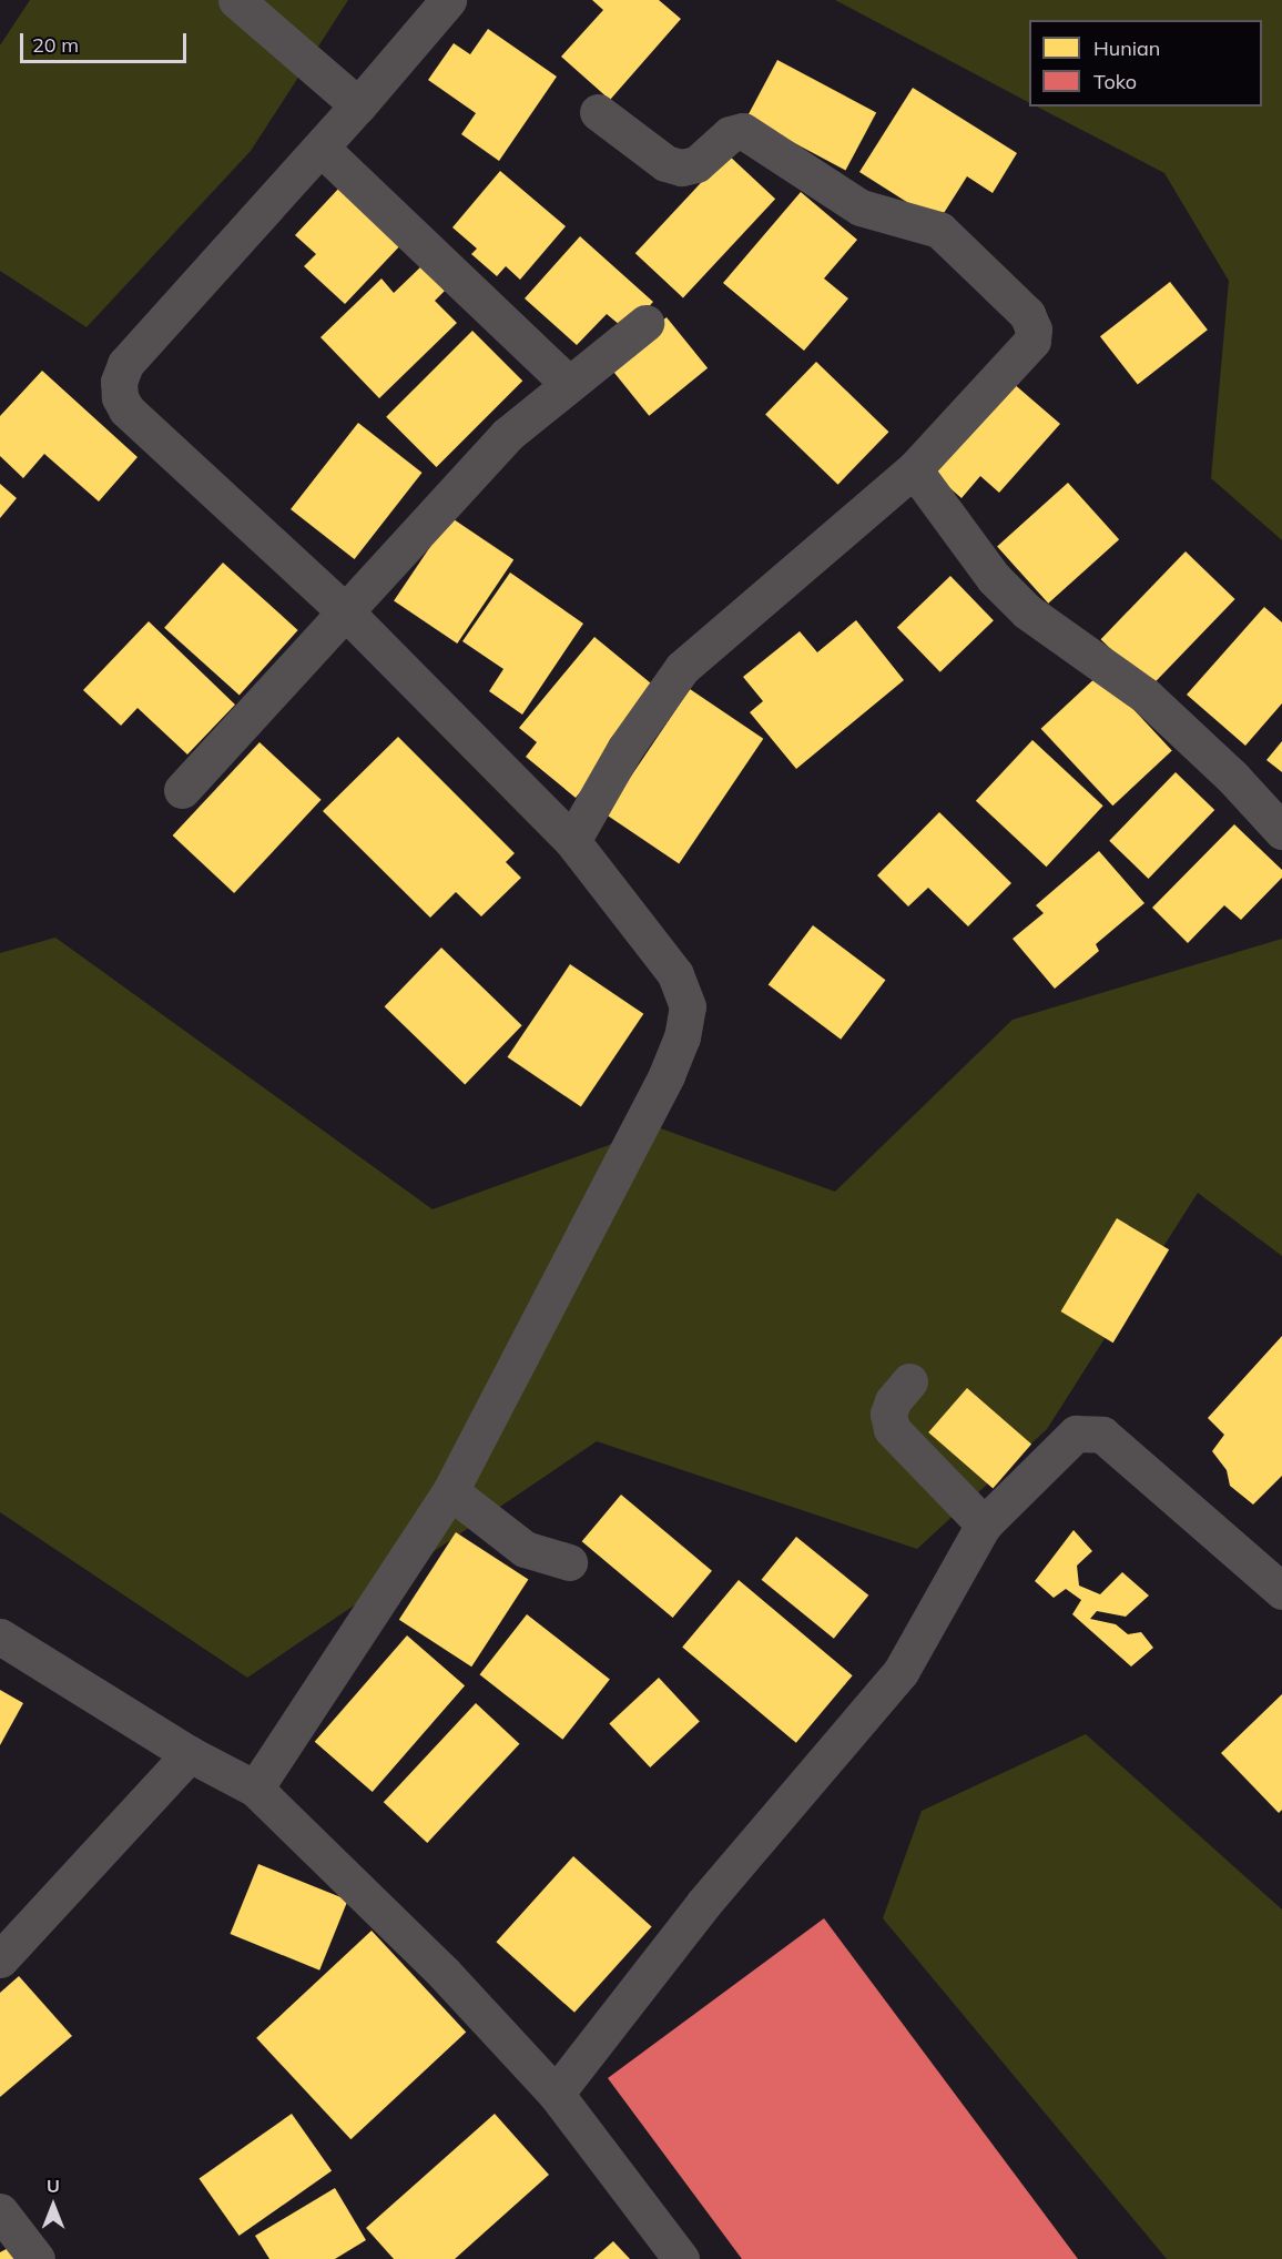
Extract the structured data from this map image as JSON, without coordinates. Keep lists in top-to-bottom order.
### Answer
{
  "legend": ["Hunian", "Toko"],
  "scale_bar": "20 m",
  "north": "top"
}
